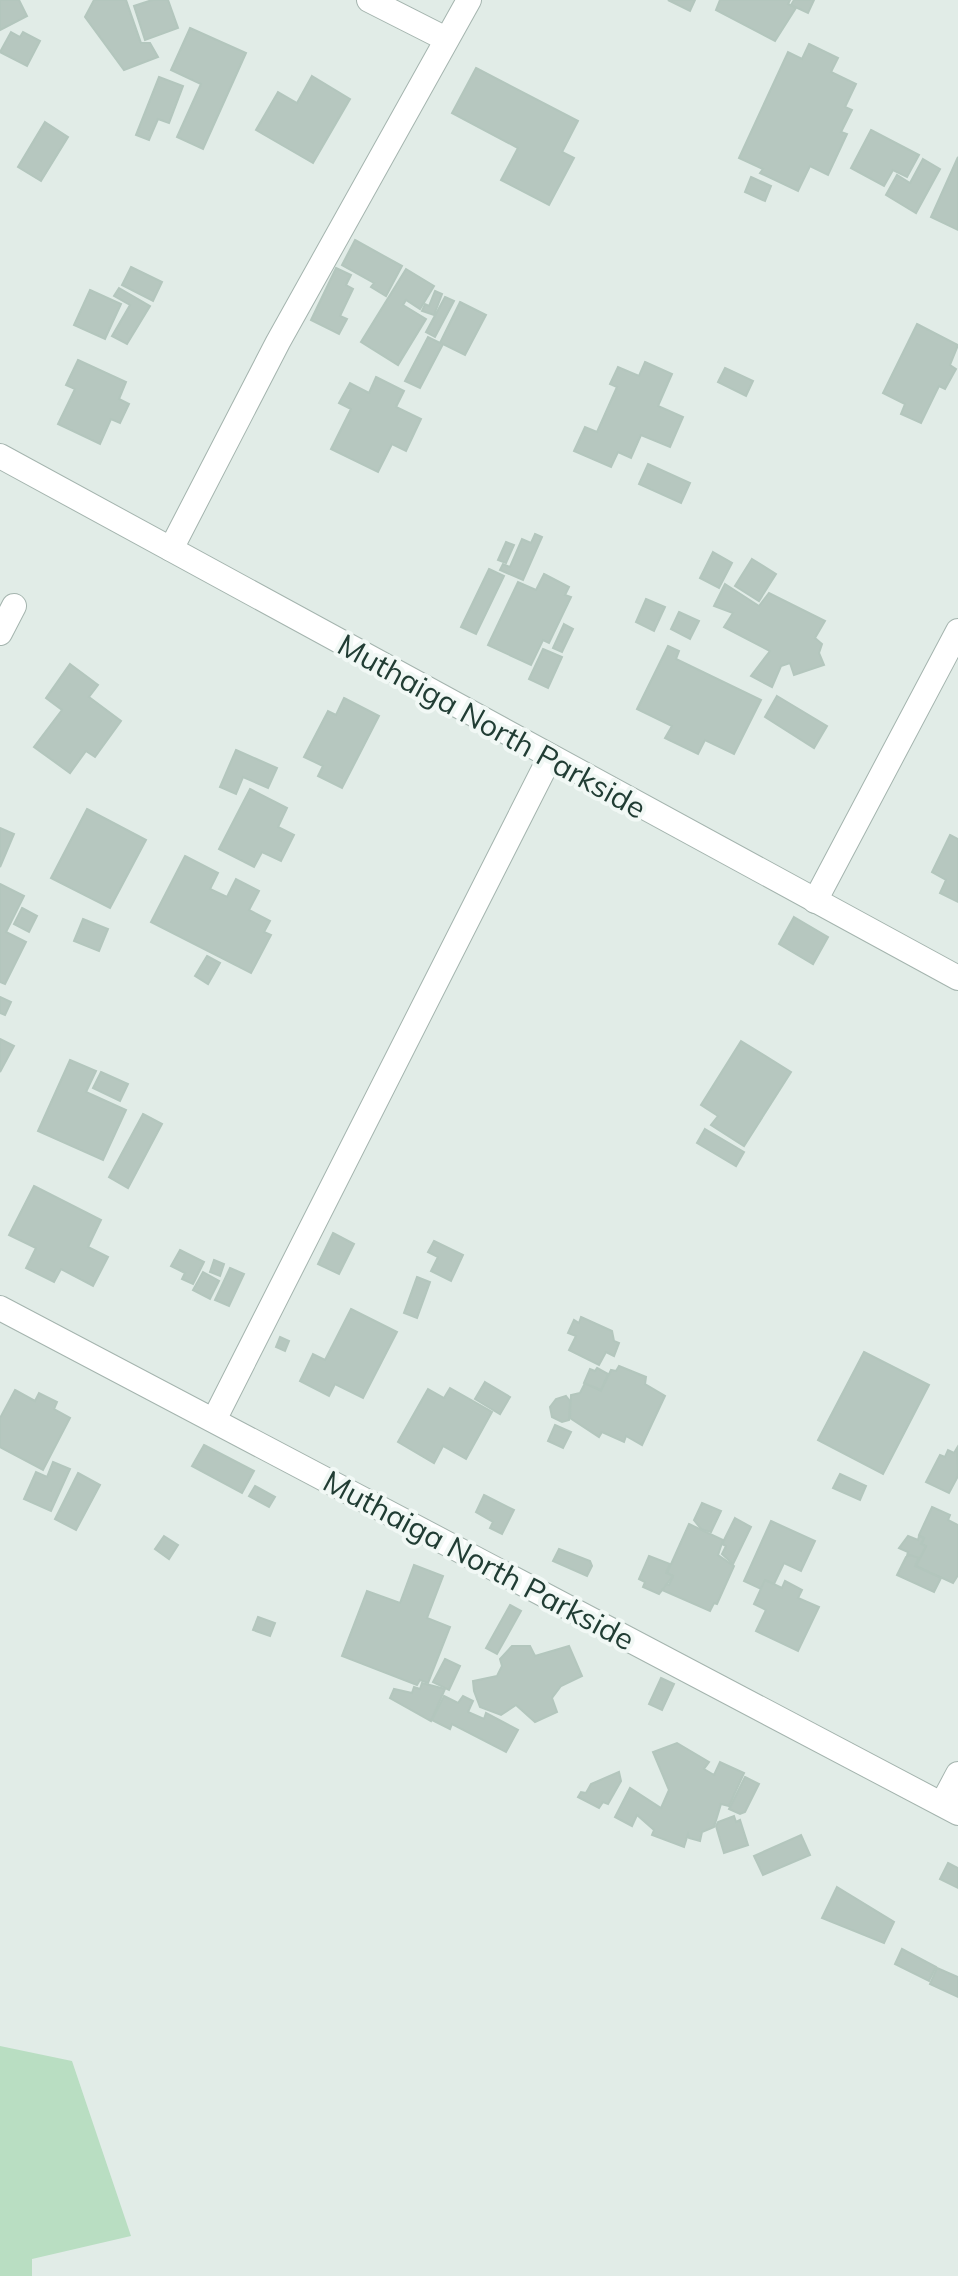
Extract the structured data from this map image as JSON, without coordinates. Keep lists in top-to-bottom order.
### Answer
{
  "streets": {
    "street": ["Muthaiga North Parkside"]
  }
}
